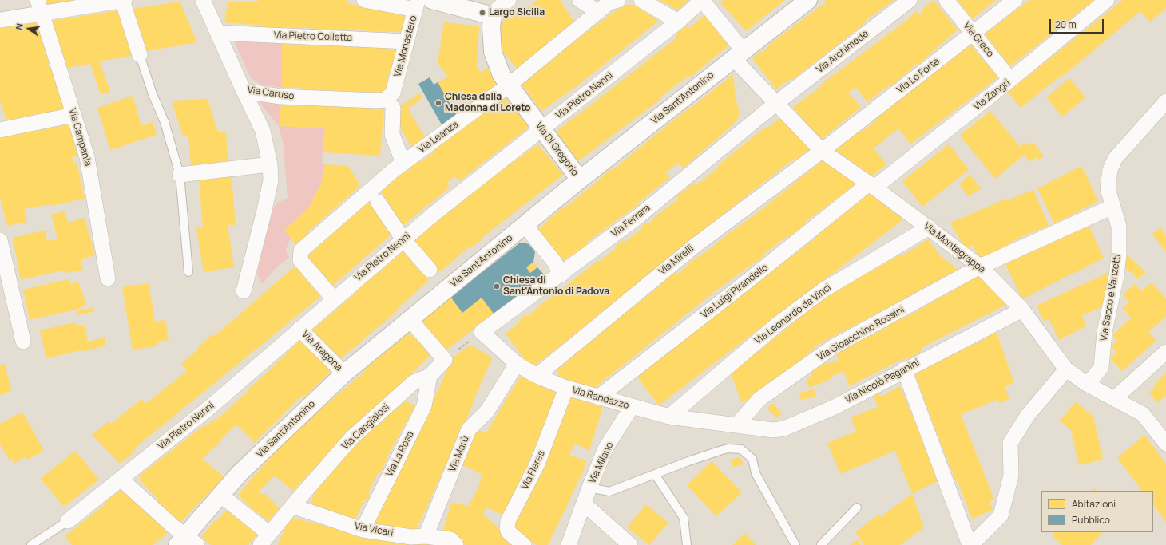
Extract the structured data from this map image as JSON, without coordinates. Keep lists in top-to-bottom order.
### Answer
{
  "streets": {
    "street": [
      "Via Pietro Colletta",
      "Via Greco",
      "Via Monastero",
      "Via Archimede",
      "Via Lo Forte",
      "Via Caruso",
      "Via Zangrì",
      "Via Pietro Nenni",
      "Via Sant'Antonino",
      "Via Campania",
      "Via Leanza",
      "Via Di Gregorio",
      "Via Ferrara",
      "Via Montegrappa",
      "Via Mirelli",
      "Via Luigi Pirandello",
      "Via Sacco e Vanzetti",
      "Via Leonardo da Vinci",
      "Via Gioacchino Rossini",
      "Via Aragona",
      "Via Nicolò Paganini",
      "Via Randazzo",
      "Via Cangialosi",
      "Via La Rosa",
      "Via Marù",
      "Via Milano",
      "Via Fleres",
      "Via Vicari"
    ]
  },
  "crossings": [
    ["Via Pietro Colletta", "Via Monastero"],
    ["Via Pietro Colletta", "Via Caruso"],
    ["Via Greco", "Via Lo Forte"],
    ["Via Greco", "Via Zangrì"],
    ["Via Monastero", "Via Caruso"],
    ["Via Archimede", "Via Ferrara"],
    ["Via Archimede", "Via Montegrappa"],
    ["Via Lo Forte", "Via Montegrappa"],
    ["Via Lo Forte", "Via Mirelli"],
    ["Via Zangrì", "Via Montegrappa"],
    ["Via Zangrì", "Via Luigi Pirandello"],
    ["Via Pietro Nenni", "Via Leanza"],
    ["Via Pietro Nenni", "Via Di Gregorio"],
    ["Via Pietro Nenni", "Via Montegrappa"],
    ["Via Pietro Nenni", "Via Aragona"],
    ["Via Sant'Antonino", "Via Di Gregorio"],
    ["Via Sant'Antonino", "Via Montegrappa"],
    ["Via Sant'Antonino", "Via Aragona"],
    ["Via Leanza", "Via Di Gregorio"],
    ["Via Ferrara", "Via Montegrappa"],
    ["Via Ferrara", "Via Randazzo"],
    ["Via Montegrappa", "Via Mirelli"],
    ["Via Montegrappa", "Via Luigi Pirandello"],
    ["Via Montegrappa", "Via Sacco e Vanzetti"],
    ["Via Montegrappa", "Via Leonardo da Vinci"],
    ["Via Montegrappa", "Via Gioacchino Rossini"],
    ["Via Montegrappa", "Via Nicolò Paganini"],
    ["Via Mirelli", "Via Randazzo"],
    ["Via Luigi Pirandello", "Via Randazzo"],
    ["Via Leonardo da Vinci", "Via Randazzo"],
    ["Via Gioacchino Rossini", "Via Nicolò Paganini"],
    ["Via Gioacchino Rossini", "Via Randazzo"],
    ["Via Nicolò Paganini", "Via Randazzo"],
    ["Via Randazzo", "Via Marù"],
    ["Via Randazzo", "Via Milano"],
    ["Via Randazzo", "Via Fleres"],
    ["Via Cangialosi", "Via La Rosa"],
    ["Via Cangialosi", "Via Vicari"],
    ["Via La Rosa", "Via Vicari"],
    ["Via Marù", "Via Vicari"]
  ],
  "places": ["Largo Sicilia", "Chiesa della Madonna di Loreto", "Chiesa di Sant'Antonio di Padova"],
  "legend": ["Abitazioni", "Pubblico"],
  "scale_bar": "20 m",
  "north": "left"
}
